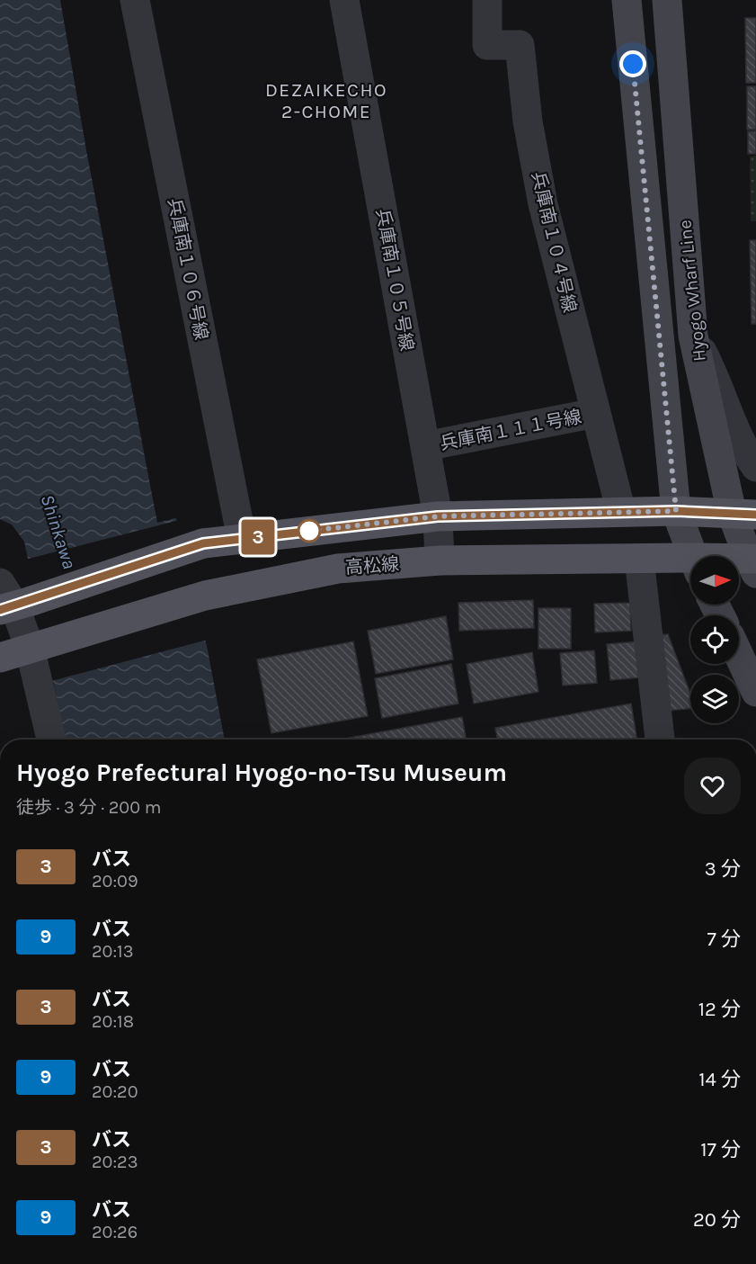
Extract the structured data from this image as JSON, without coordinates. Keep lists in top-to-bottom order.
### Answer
{
  "streets": {
    "main road": ["Hyogo Wharf Line", "高松線"],
    "street": [
      "兵庫南１０４号線",
      "兵庫南１０６号線",
      "兵庫南１０５号線",
      "兵庫南１１１号線"
    ]
  },
  "crossings": [
    ["兵庫南１０４号線", "兵庫南１１１号線"],
    ["兵庫南１０５号線", "兵庫南１１１号線"],
    ["兵庫南１０５号線", "高松線"],
    ["Hyogo Wharf Line", "高松線"]
  ],
  "districts": ["DEZAIKECHO 2-CHOME"],
  "water": ["Shinkawa"],
  "lines": ["bus line 3"],
  "north": "right",
  "page": {
    "on_map": "3",
    "heading": ["Hyogo Prefectural Hyogo-no-Tsu Museum", "徒歩 · 3 分 · 200 m"],
    "list": [
      {
        "mark": "3",
        "name": "バス",
        "note": "20:09",
        "value": "3 分"
      },
      {
        "mark": "9",
        "name": "バス",
        "note": "20:13",
        "value": "7 分"
      },
      {
        "mark": "3",
        "name": "バス",
        "note": "20:18",
        "value": "12 分"
      },
      {
        "mark": "9",
        "name": "バス",
        "note": "20:20",
        "value": "14 分"
      },
      {
        "mark": "3",
        "name": "バス",
        "note": "20:23",
        "value": "17 分"
      },
      {
        "mark": "9",
        "name": "バス",
        "note": "20:26",
        "value": "20 分"
      }
    ]
  }
}
